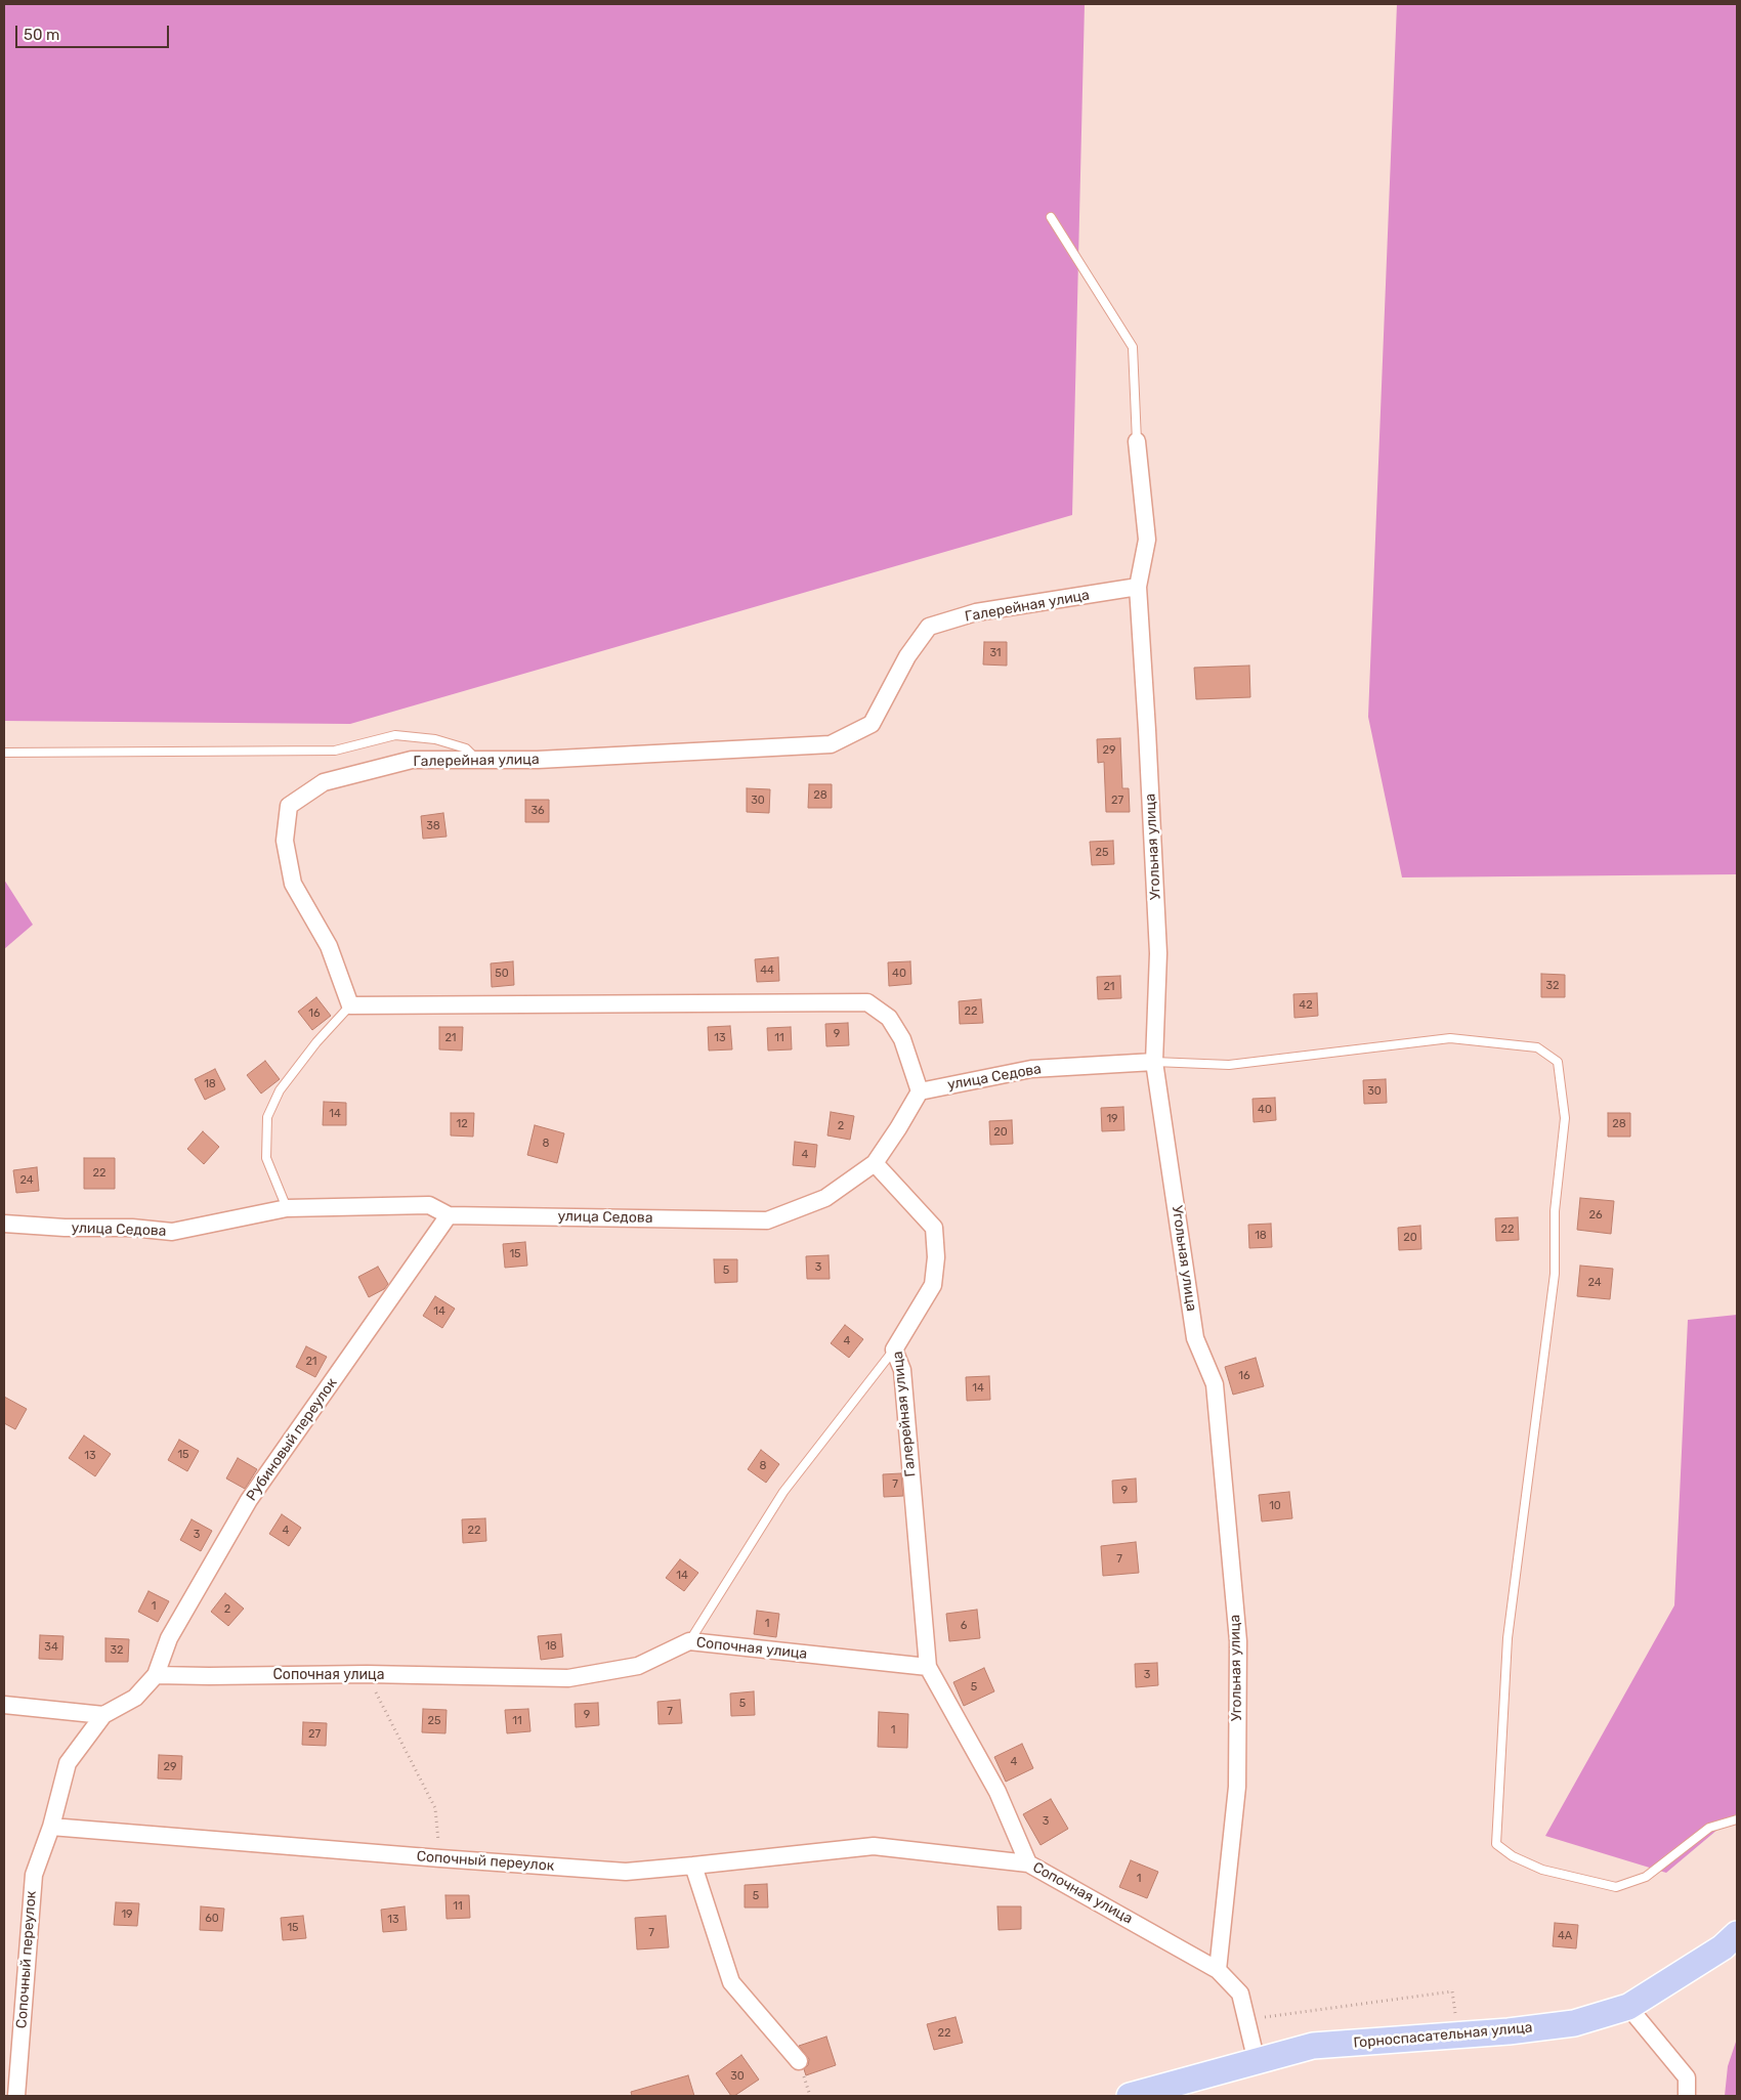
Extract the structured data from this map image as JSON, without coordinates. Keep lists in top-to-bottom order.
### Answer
{
  "streets": {
    "main road": ["Горноспасательная улица"],
    "street": [
      "Галерейная улица",
      "Угольная улица",
      "улица Седова",
      "Рубиновый переулок",
      "Сопочная улица",
      "Сопочный переулок"
    ]
  },
  "crossings": [
    ["Галерейная улица", "Угольная улица"],
    ["Галерейная улица", "улица Седова"],
    ["Галерейная улица", "Сопочная улица"],
    ["Угольная улица", "улица Седова"],
    ["Угольная улица", "Сопочная улица"],
    ["улица Седова", "Рубиновый переулок"],
    ["Рубиновый переулок", "Сопочная улица"],
    ["Сопочная улица", "Сопочный переулок"]
  ],
  "house_numbers": [
    "31",
    "29",
    "28",
    "30",
    "27",
    "36",
    "38",
    "25",
    "44",
    "50",
    "40",
    "32",
    "21",
    "42",
    "22",
    "16",
    "9",
    "21",
    "13",
    "11",
    "18",
    "30",
    "40",
    "14",
    "19",
    "12",
    "28",
    "2",
    "20",
    "8",
    "4",
    "22",
    "24",
    "26",
    "22",
    "18",
    "20",
    "15",
    "3",
    "5",
    "24",
    "14",
    "4",
    "21",
    "16",
    "14",
    "15",
    "13",
    "8",
    "7",
    "9",
    "10",
    "4",
    "22",
    "3",
    "7",
    "14",
    "1",
    "2",
    "1",
    "6",
    "18",
    "34",
    "32",
    "3",
    "5",
    "5",
    "7",
    "9",
    "25",
    "11",
    "1",
    "27",
    "4",
    "29",
    "3",
    "1",
    "5",
    "11",
    "19",
    "60",
    "13",
    "15",
    "7",
    "4А",
    "22",
    "30"
  ],
  "scale_bar": "50 m"
}
